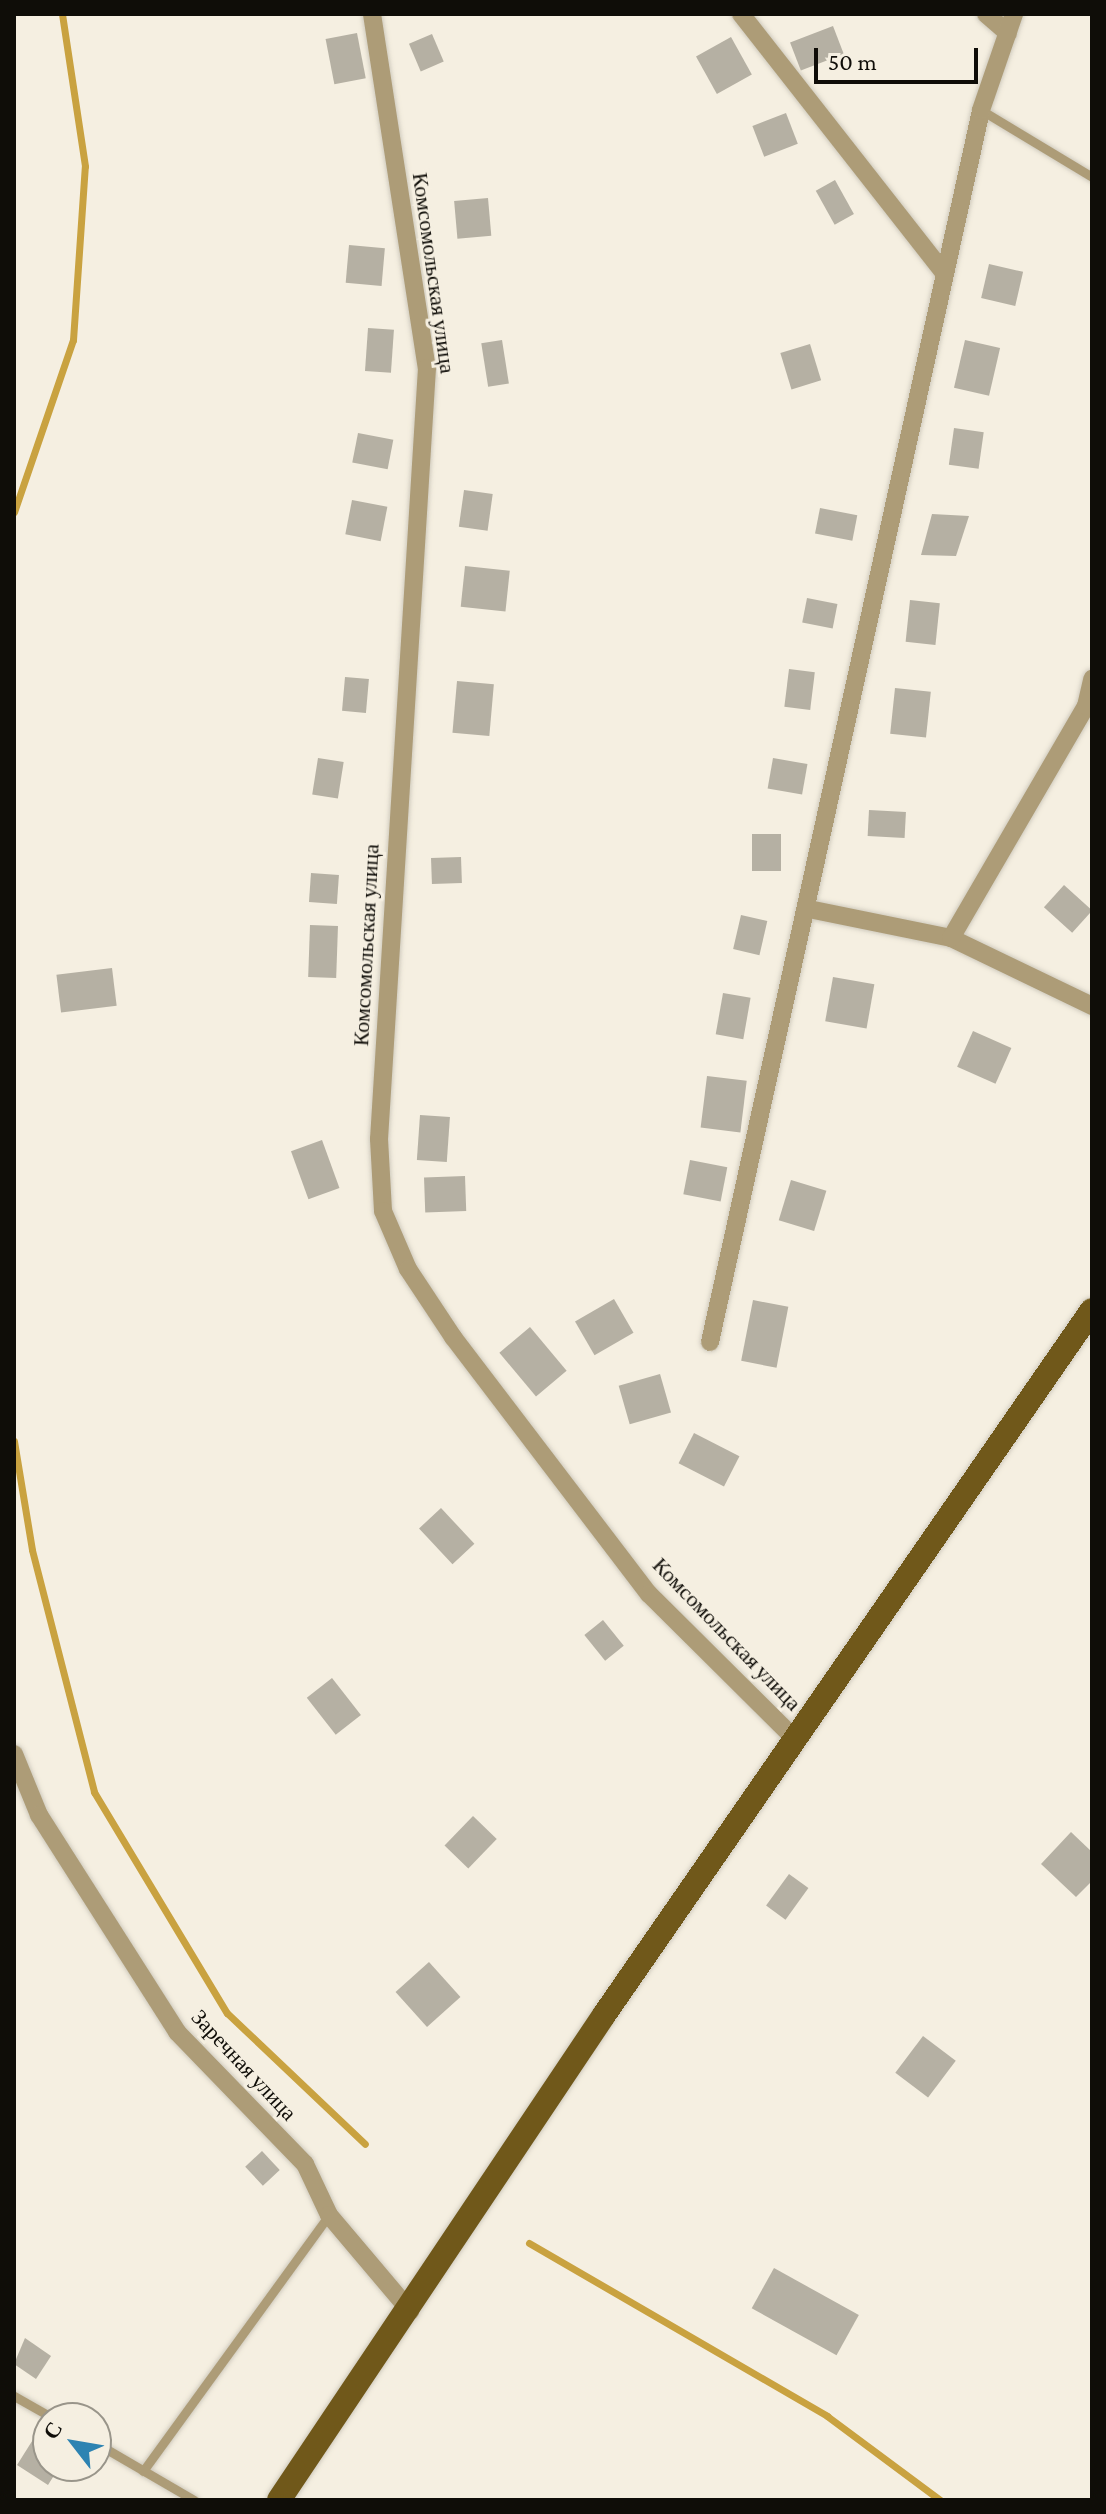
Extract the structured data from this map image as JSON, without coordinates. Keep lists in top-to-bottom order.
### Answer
{
  "streets": {
    "street": ["Комсомольская улица", "Заречная улица"]
  },
  "scale_bar": "50 m",
  "north": "top left"
}
